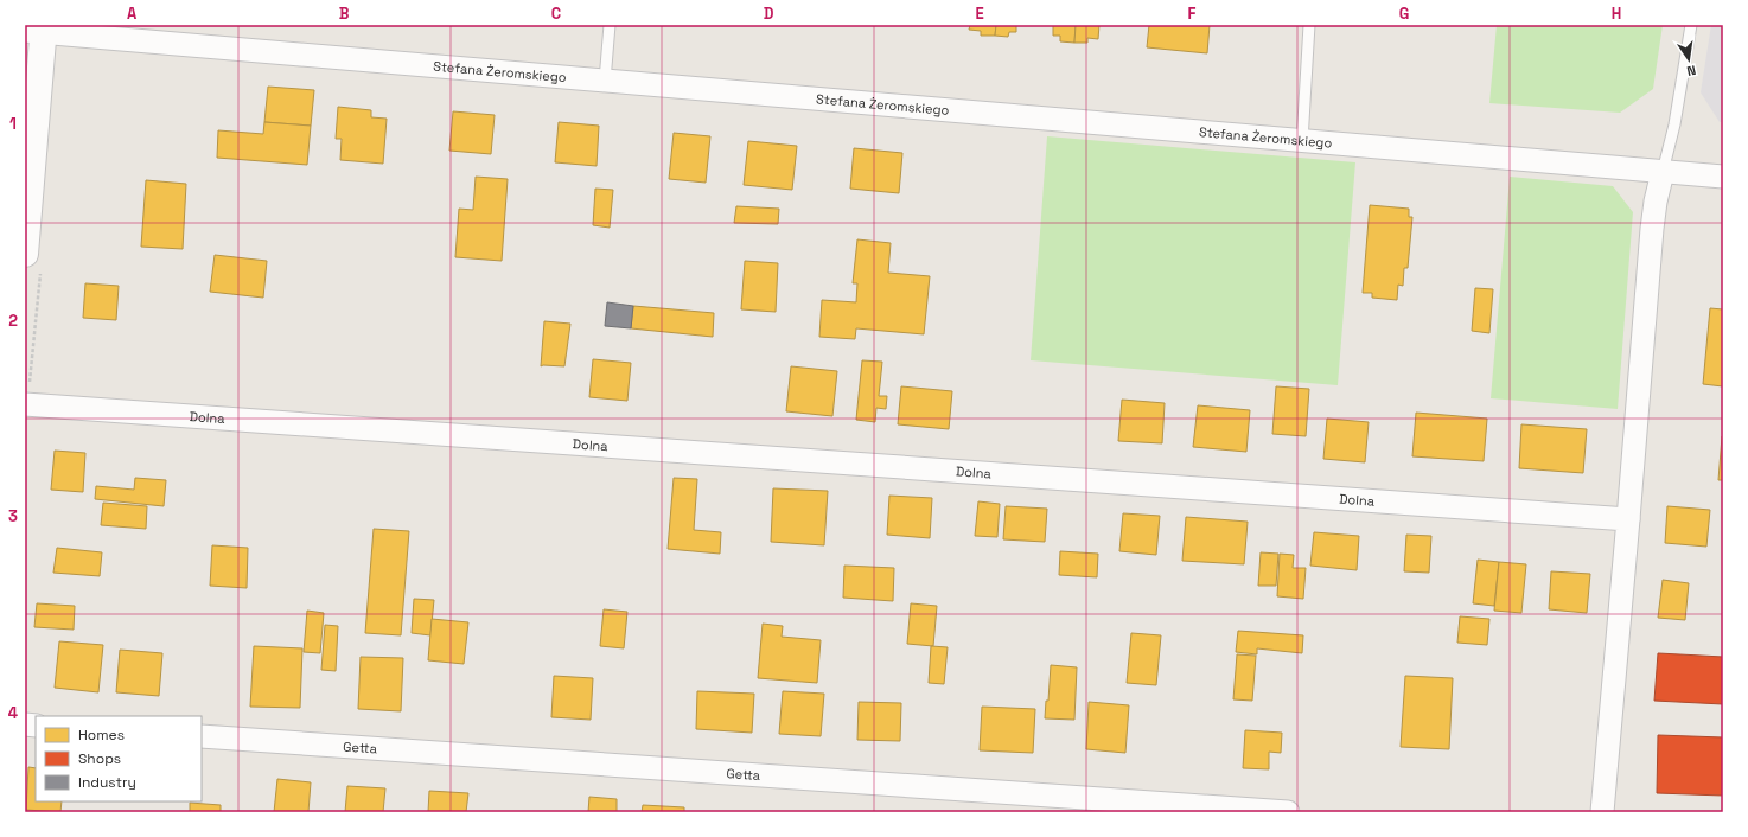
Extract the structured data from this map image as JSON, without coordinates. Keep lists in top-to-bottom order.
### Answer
{
  "streets": {
    "street": ["Stefana Żeromskiego", "Dolna", "Getta"]
  },
  "legend": ["Homes", "Shops", "Industry"],
  "north": "bottom",
  "grid": {
    "columns": [
      "A",
      "B",
      "C",
      "D",
      "E",
      "F",
      "G",
      "H"
    ],
    "rows": [
      "1",
      "2",
      "3",
      "4"
    ]
  }
}
